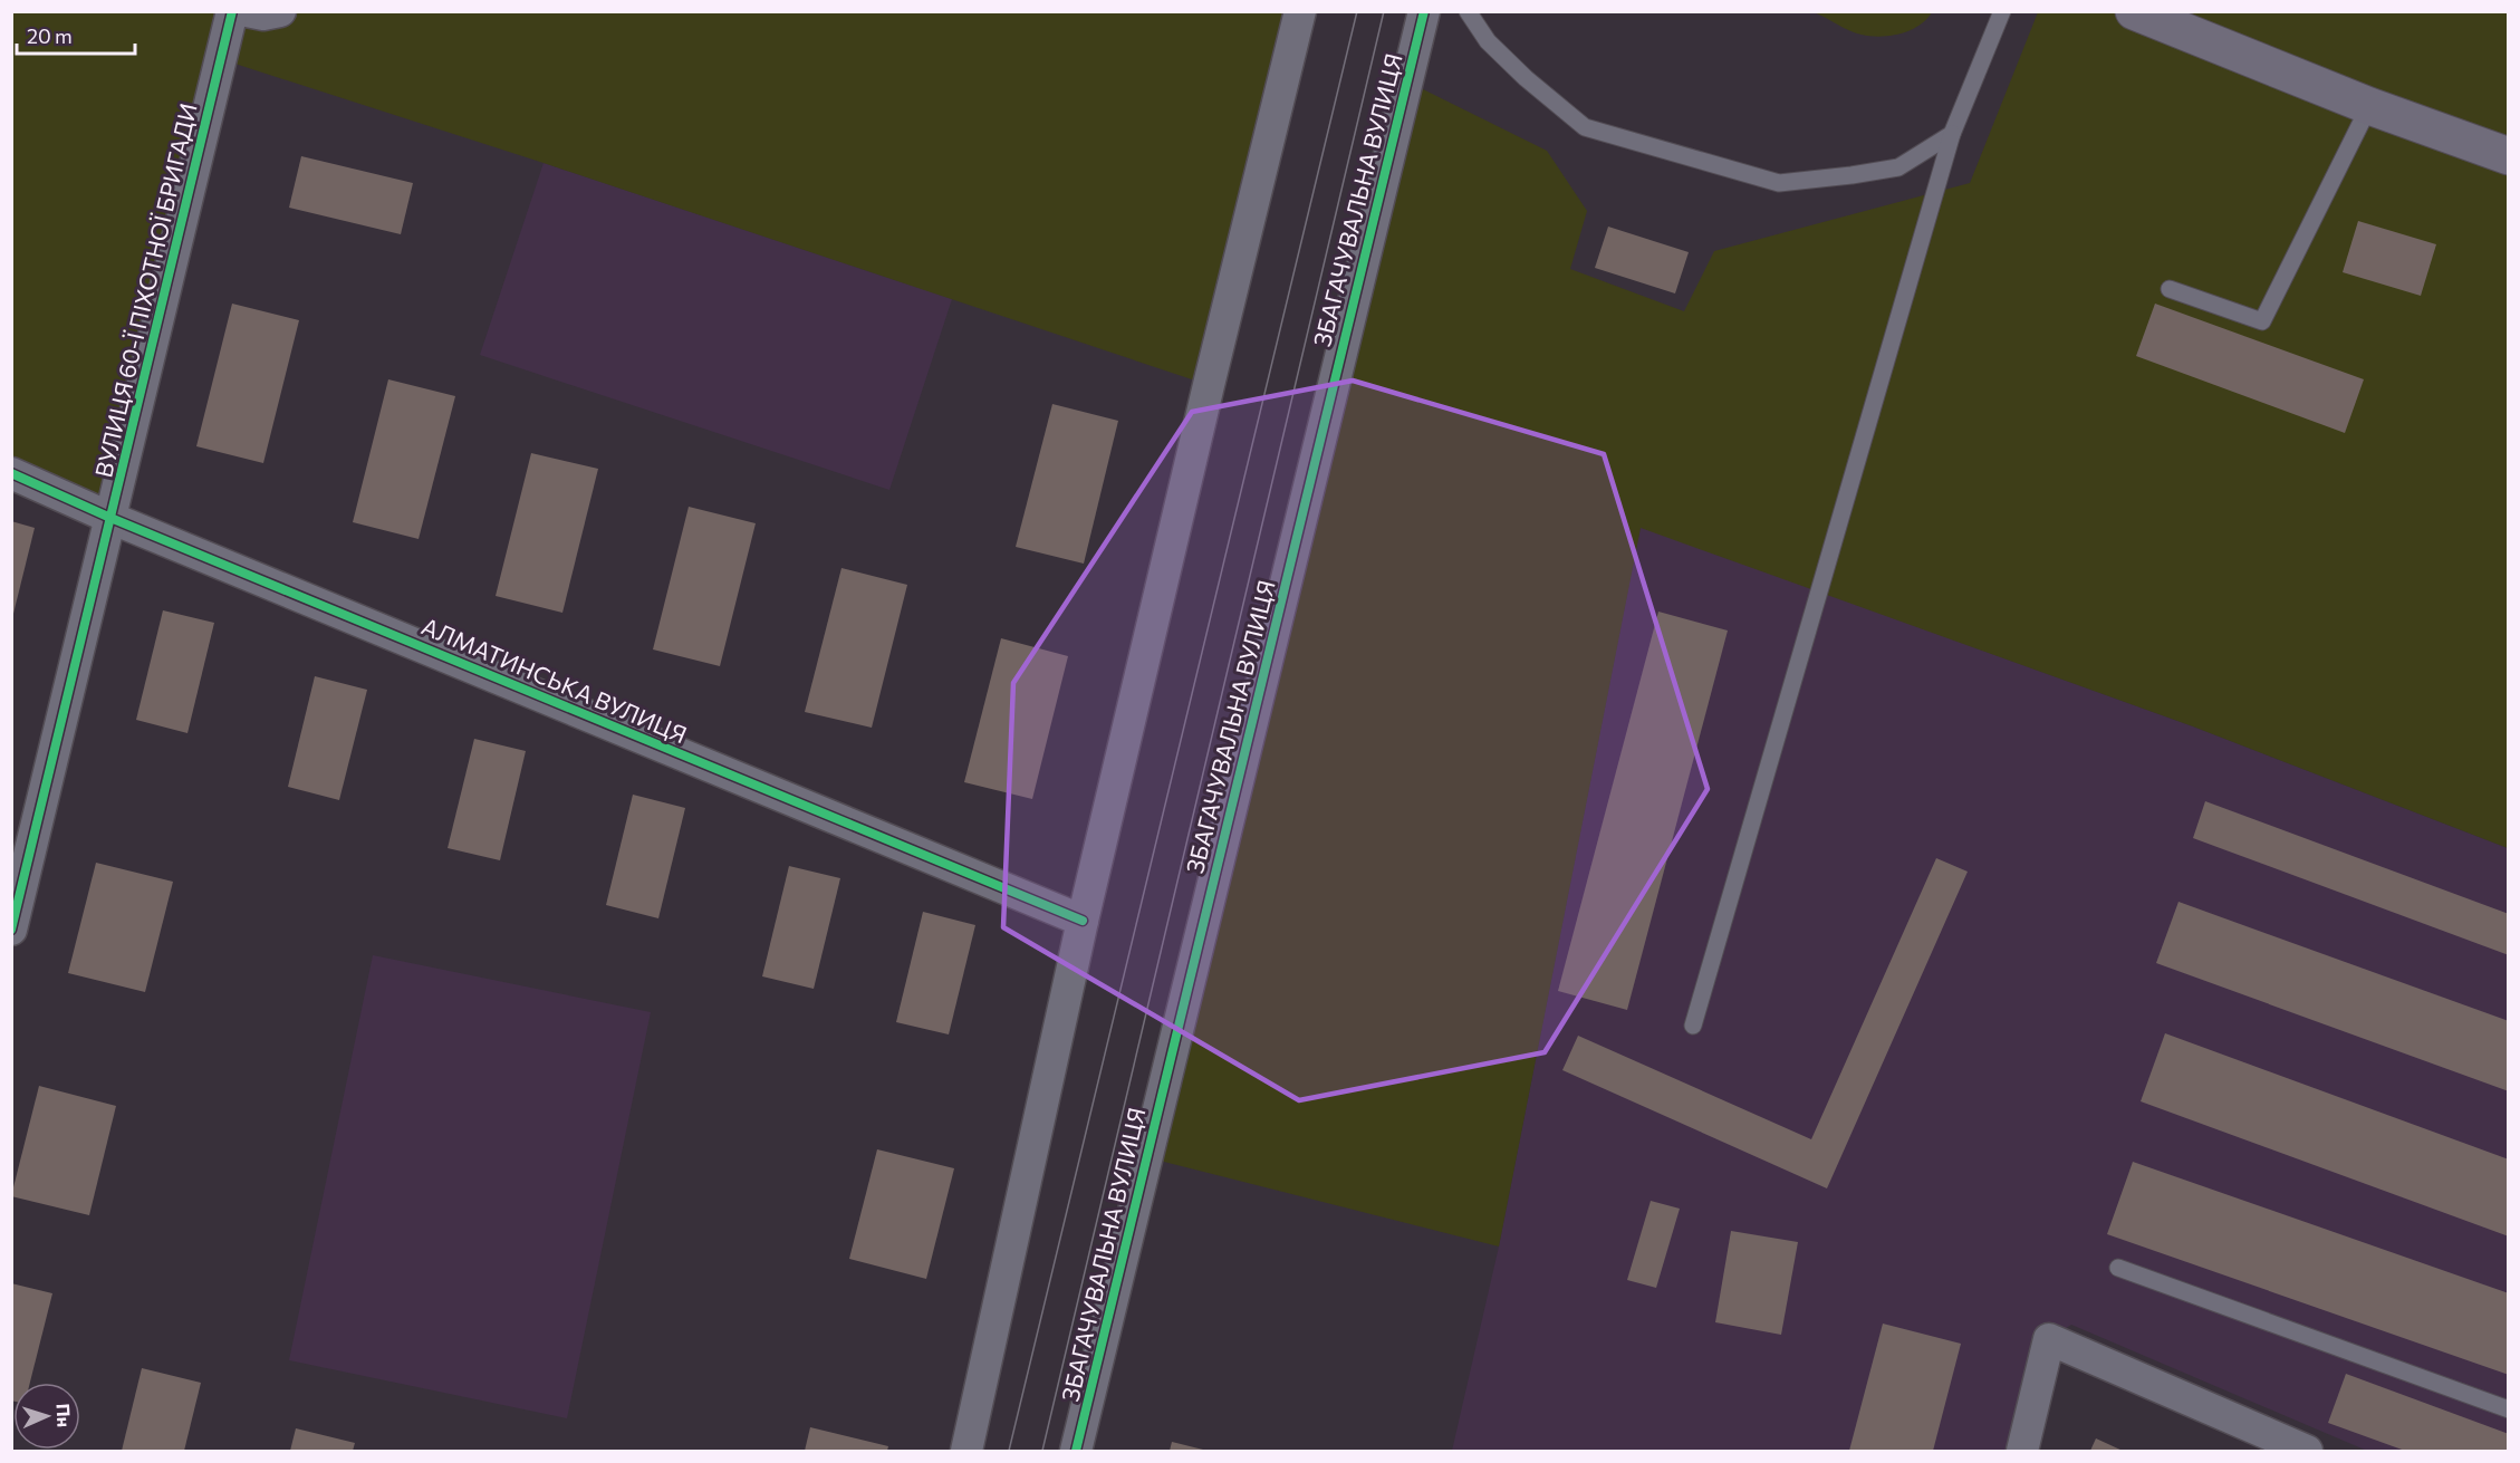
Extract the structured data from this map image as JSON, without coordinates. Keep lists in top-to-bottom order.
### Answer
{
  "streets": {
    "street": ["ЗБАГАЧУВАЛЬНА ВУЛИЦЯ", "ВУЛИЦЯ 60-Ї ПІХОТНОЇ БРИГАДИ", "АЛМАТИНСЬКА ВУЛИЦЯ"]
  },
  "crossings": [
    ["ВУЛИЦЯ 60-Ї ПІХОТНОЇ БРИГАДИ", "АЛМАТИНСЬКА ВУЛИЦЯ"]
  ],
  "scale_bar": "20 m",
  "north": "right"
}
